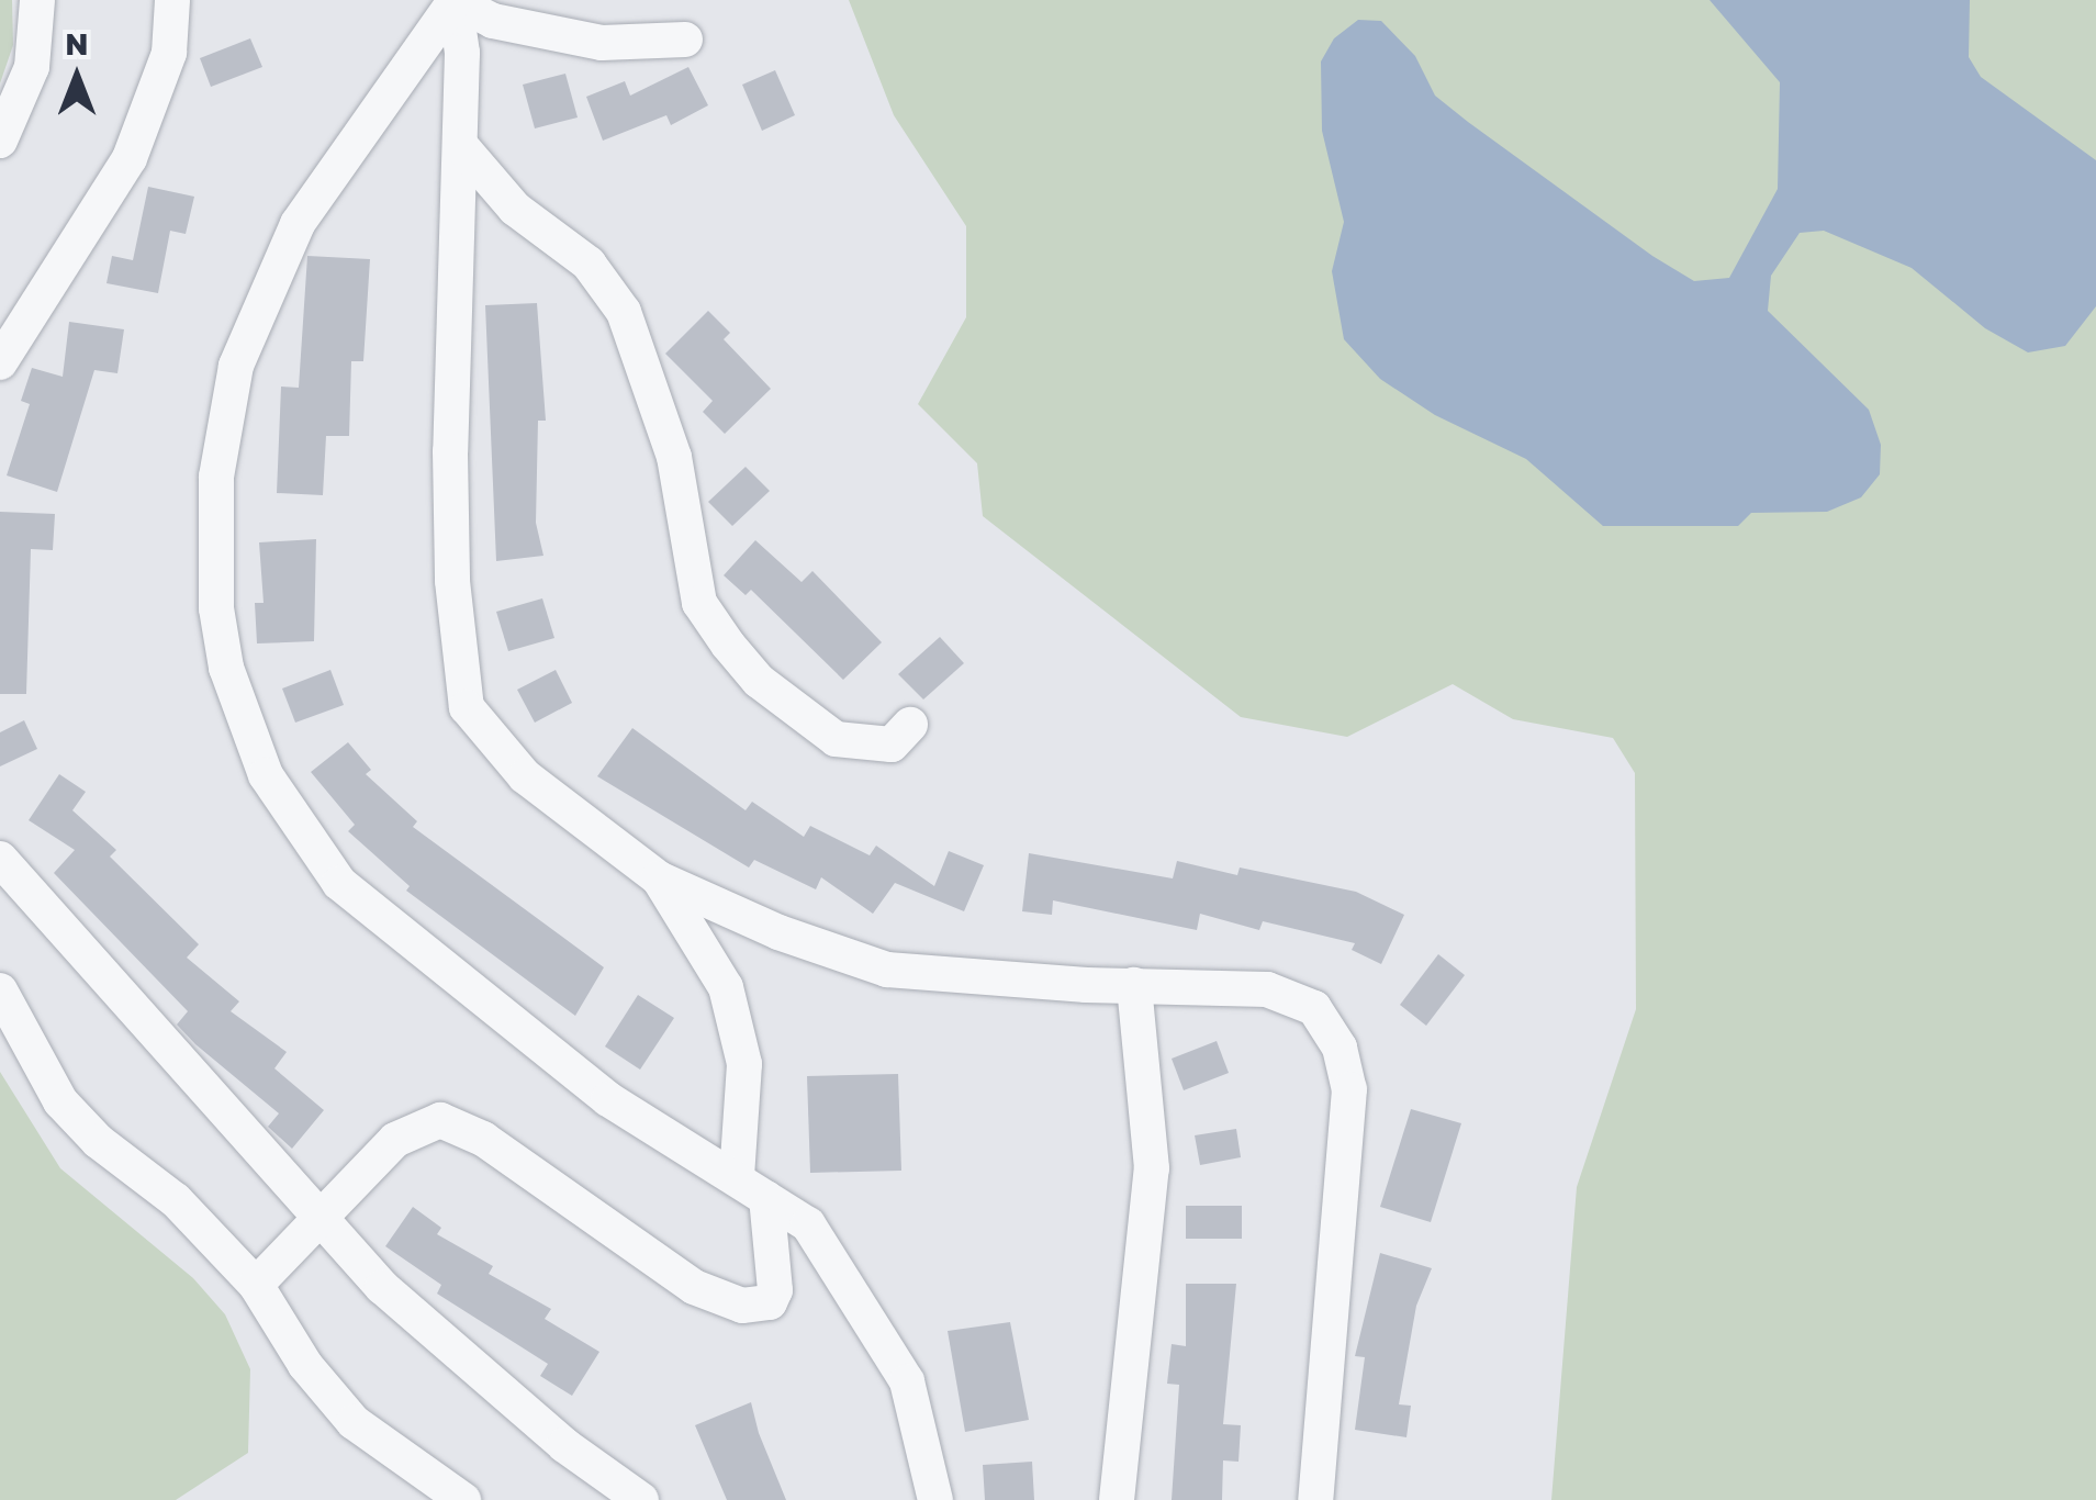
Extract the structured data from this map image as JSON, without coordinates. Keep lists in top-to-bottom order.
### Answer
{
  "north": "top"
}
